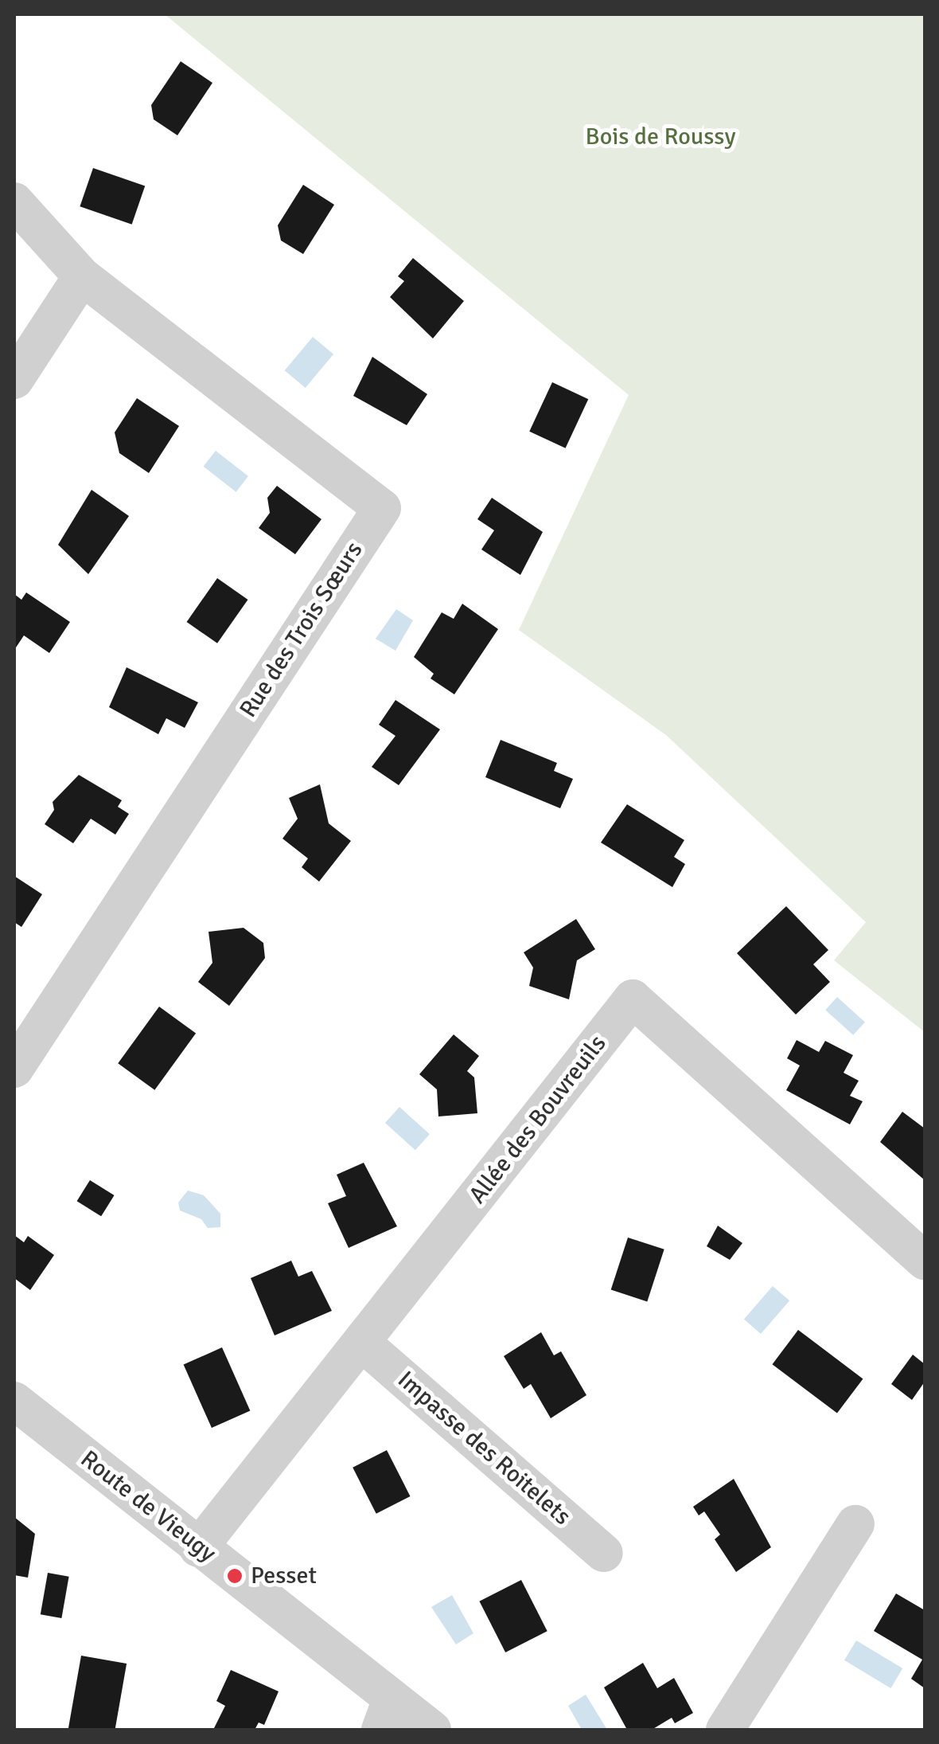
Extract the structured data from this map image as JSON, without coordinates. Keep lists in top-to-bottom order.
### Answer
{
  "streets": {
    "street": [
      "Rue des Trois Sœurs",
      "Allée des Bouvreuils",
      "Impasse des Roitelets",
      "Route de Vieugy"
    ]
  },
  "crossings": [
    ["Allée des Bouvreuils", "Impasse des Roitelets"],
    ["Allée des Bouvreuils", "Route de Vieugy"]
  ],
  "parks": ["Bois de Roussy"],
  "places": ["Pesset"]
}
